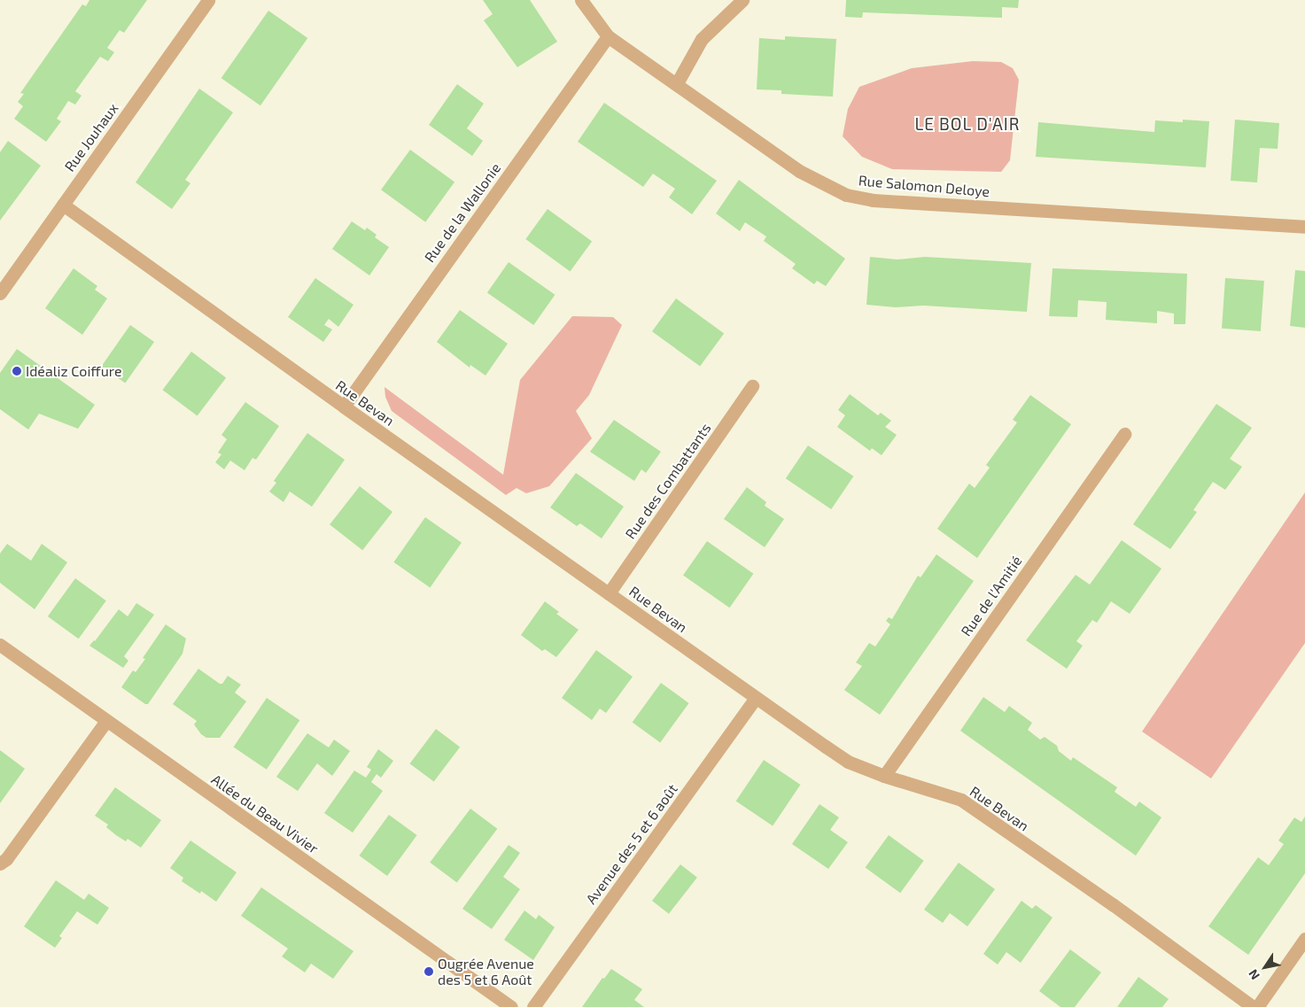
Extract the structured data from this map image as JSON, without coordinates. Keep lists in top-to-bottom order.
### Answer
{
  "streets": {
    "street": [
      "Rue Jouhaux",
      "Rue Salomon Deloye",
      "Rue de la Wallonie",
      "Rue Bevan",
      "Rue des Combattants",
      "Rue de l'Amitié",
      "Allée du Beau Vivier",
      "Avenue des 5 et 6 août"
    ]
  },
  "crossings": [
    ["Rue Jouhaux", "Rue Bevan"],
    ["Rue Salomon Deloye", "Rue de la Wallonie"],
    ["Rue de la Wallonie", "Rue Bevan"],
    ["Rue Bevan", "Rue des Combattants"],
    ["Rue Bevan", "Rue de l'Amitié"],
    ["Rue Bevan", "Avenue des 5 et 6 août"]
  ],
  "districts": ["LE BOL D'AIR"],
  "places": ["Idéaliz Coiffure", "Ougrée Avenue des 5 et 6 Août"],
  "north": "bottom left"
}
